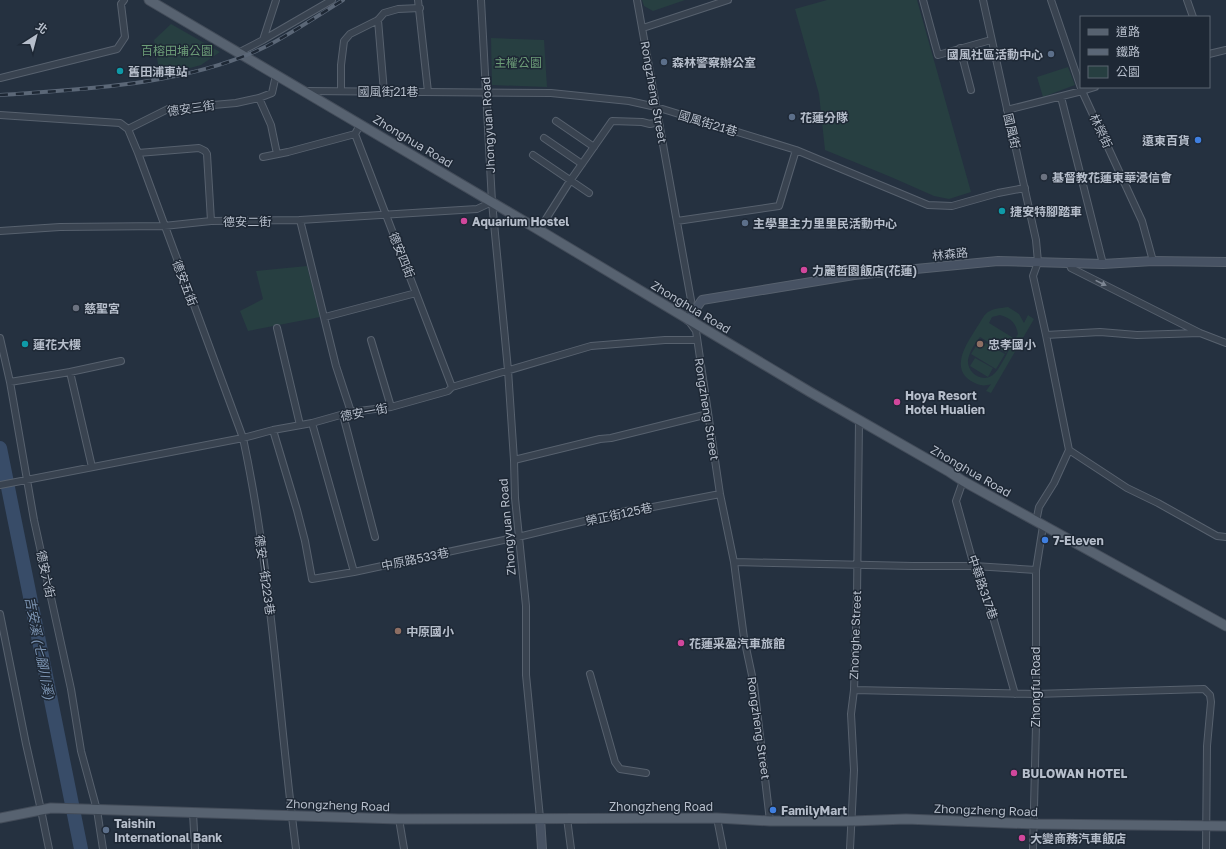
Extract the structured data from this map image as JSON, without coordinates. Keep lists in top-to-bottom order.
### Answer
{
  "streets": {
    "main road": ["Zhonghua Road", "Zhongzheng Road"],
    "street": [
      "國風街21巷",
      "Rongzheng Street",
      "德安三街",
      "Jhongyuan Road",
      "國風街",
      "林榮街",
      "德安二街",
      "林森路",
      "德安四街",
      "德安五街",
      "德安一街",
      "榮正街125巷",
      "Zhongyuan Road",
      "中原路533巷",
      "德安六街",
      "德安一街223巷",
      "中華路317巷",
      "Zhonghe Street",
      "Zhongfu Road"
    ]
  },
  "crossings": [
    ["國風街21巷", "Rongzheng Street"],
    ["國風街21巷", "Jhongyuan Road"],
    ["國風街21巷", "國風街"],
    ["國風街21巷", "Zhonghua Road"],
    ["Rongzheng Street", "Zhonghua Road"],
    ["Rongzheng Street", "林森路"],
    ["Rongzheng Street", "德安一街"],
    ["Rongzheng Street", "榮正街125巷"],
    ["Rongzheng Street", "Zhongzheng Road"],
    ["德安三街", "Zhonghua Road"],
    ["德安三街", "德安五街"],
    ["Jhongyuan Road", "Zhonghua Road"],
    ["Jhongyuan Road", "德安二街"],
    ["Jhongyuan Road", "Zhongyuan Road"],
    ["國風街", "林森路"],
    ["國風街", "Zhongfu Road"],
    ["林榮街", "林森路"],
    ["Zhonghua Road", "德安二街"],
    ["Zhonghua Road", "林森路"],
    ["Zhonghua Road", "Zhongyuan Road"],
    ["Zhonghua Road", "中華路317巷"],
    ["Zhonghua Road", "Zhonghe Street"],
    ["Zhonghua Road", "Zhongfu Road"],
    ["德安二街", "德安四街"],
    ["德安二街", "德安五街"],
    ["德安二街", "Zhongyuan Road"],
    ["德安四街", "德安一街"],
    ["德安五街", "德安一街"],
    ["德安五街", "德安一街223巷"],
    ["德安一街", "Zhongyuan Road"],
    ["德安一街", "中原路533巷"],
    ["德安一街", "德安六街"],
    ["德安一街", "德安一街223巷"],
    ["榮正街125巷", "Zhongyuan Road"],
    ["榮正街125巷", "中原路533巷"],
    ["Zhongyuan Road", "中原路533巷"],
    ["Zhongyuan Road", "Zhongzheng Road"],
    ["德安六街", "Zhongzheng Road"],
    ["德安一街223巷", "Zhongzheng Road"],
    ["Zhonghe Street", "Zhongzheng Road"],
    ["Zhongfu Road", "Zhongzheng Road"]
  ],
  "water": ["吉安溪 (七腳川溪)"],
  "parks": ["百榕田埔公園", "主權公園"],
  "places": [
    "國風社區活動中心",
    "森林警察辦公室",
    "舊田浦車站",
    "花蓮分隊",
    "遠東百貨",
    "基督教花蓮東華浸信會",
    "捷安特腳踏車",
    "Aquarium Hostel",
    "主學里主力里里民活動中心",
    "力麗哲園飯店(花蓮)",
    "慈聖宮",
    "蓮花大樓",
    "忠孝國小",
    "Hoya Resort Hotel Hualien",
    "7-Eleven",
    "中原國小",
    "花蓮采盈汽車旅館",
    "BULOWAN HOTEL",
    "FamilyMart",
    "Taishin International Bank",
    "大變商務汽車飯店"
  ],
  "legend": ["道路", "鐵路", "公園"],
  "north": "top right"
}
